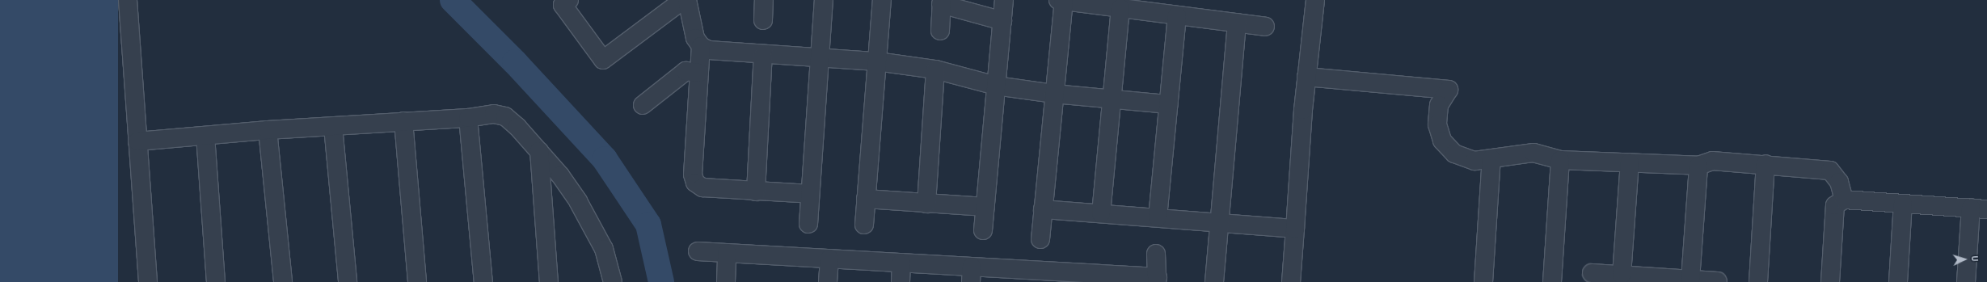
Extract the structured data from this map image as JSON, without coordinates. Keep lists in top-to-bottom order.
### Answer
{
  "north": "right"
}
